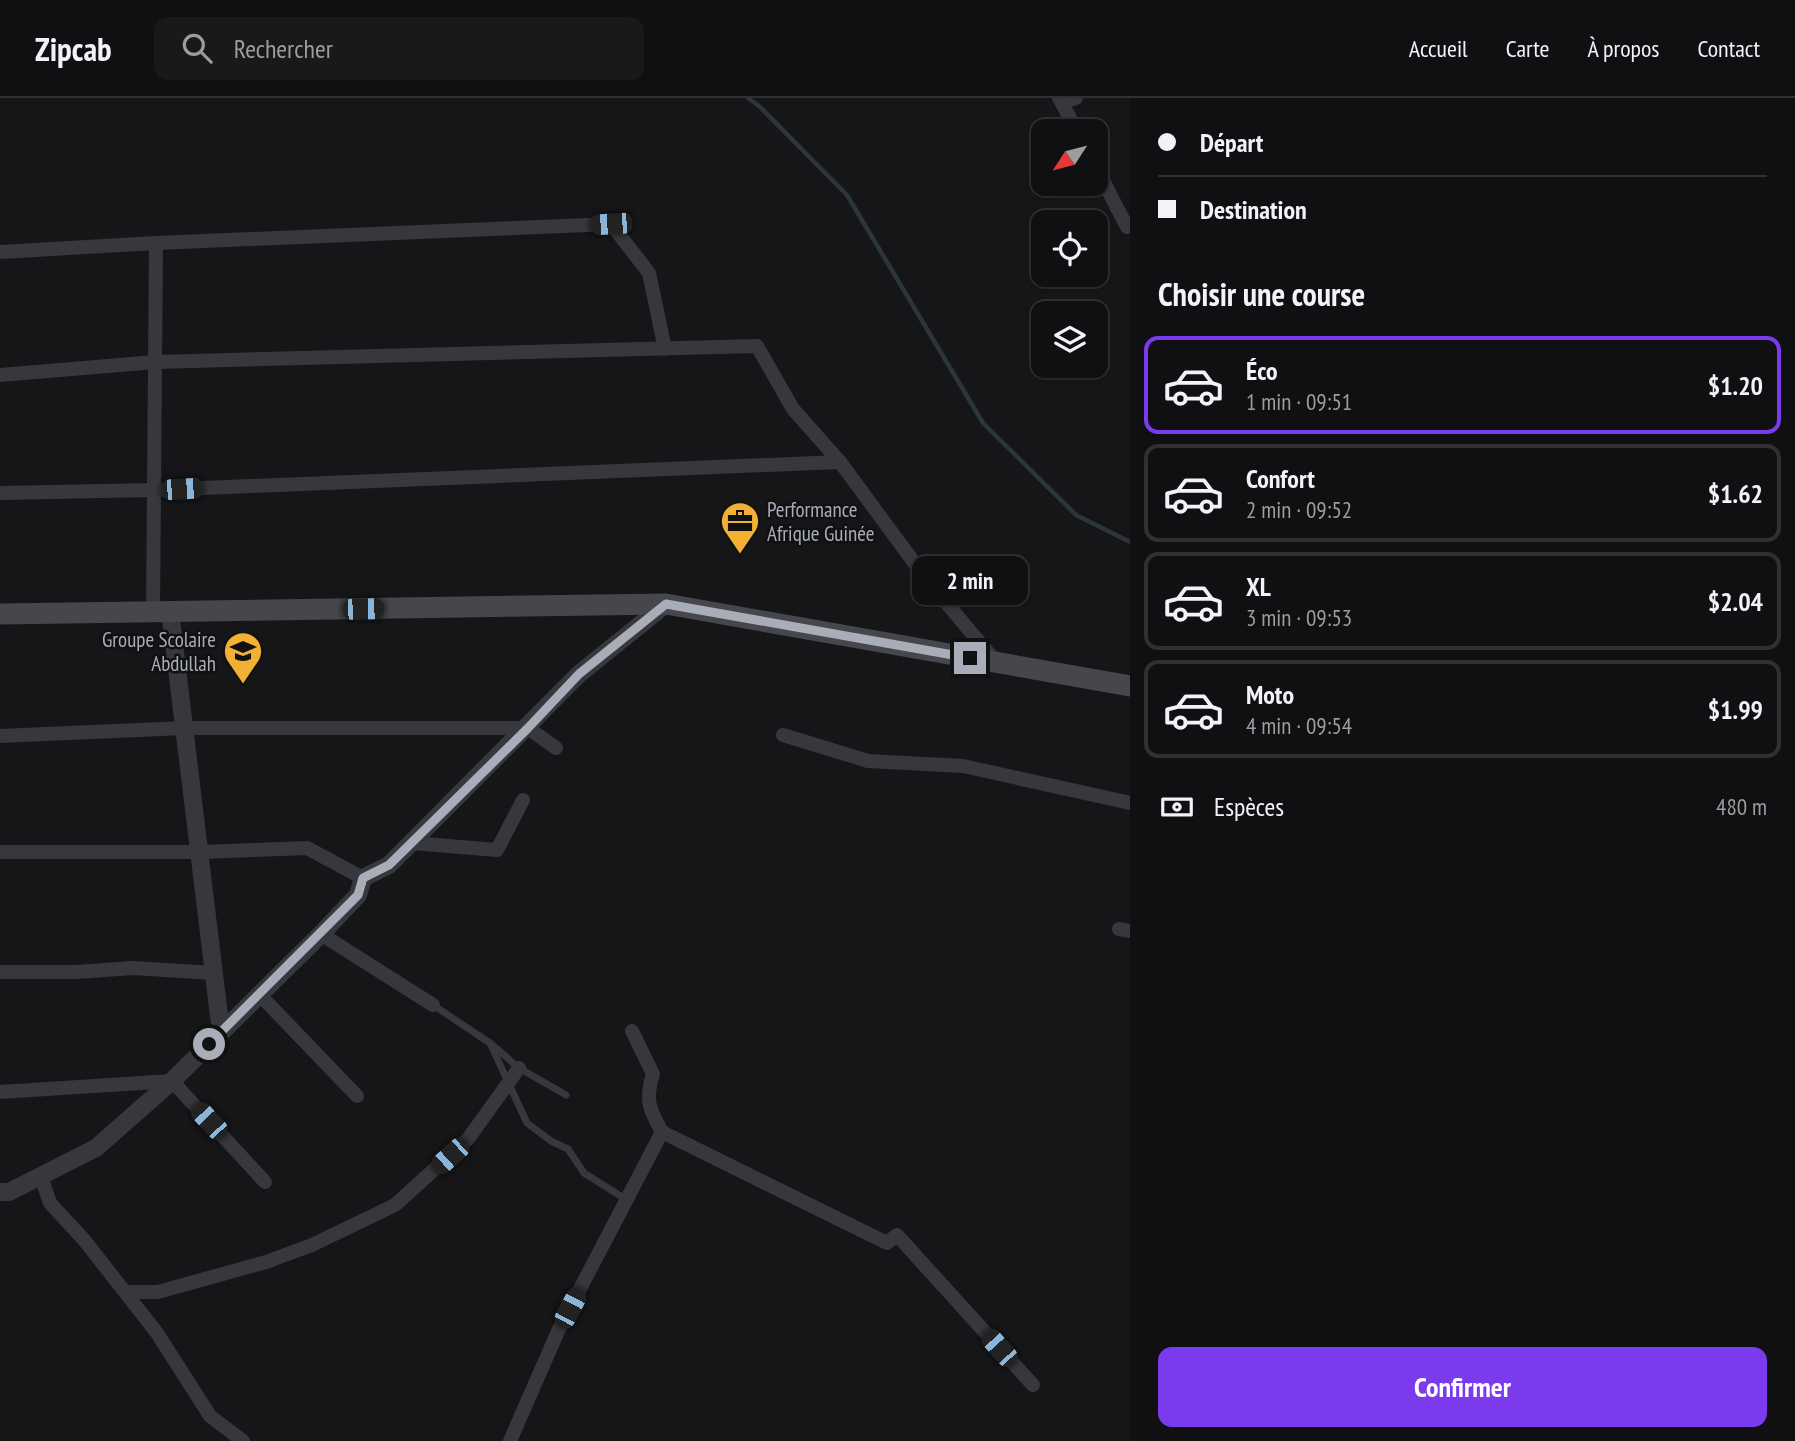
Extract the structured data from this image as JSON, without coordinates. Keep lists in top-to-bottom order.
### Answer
{
  "places": {
    "office": ["Performance Afrique Guinée"],
    "school or university": ["Groupe Scolaire Abdullah"]
  },
  "north": "bottom left",
  "page": {
    "header": "Zipcab",
    "search": "Rechercher",
    "nav": [
      "Accueil",
      "Carte",
      "À propos",
      "Contact"
    ],
    "banner": ["Départ", "Destination"],
    "heading": "Choisir une course",
    "list": [
      {
        "name": "Éco",
        "note": "1 min · 09:51",
        "value": "$1.20"
      },
      {
        "name": "Confort",
        "note": "2 min · 09:52",
        "value": "$1.62"
      },
      {
        "name": "XL",
        "note": "3 min · 09:53",
        "value": "$2.04"
      },
      {
        "name": "Moto",
        "note": "4 min · 09:54",
        "value": "$1.99"
      }
    ],
    "bubble": "2 min",
    "pay": ["Espèces", "480 m"],
    "buttons": "Confirmer"
  }
}
